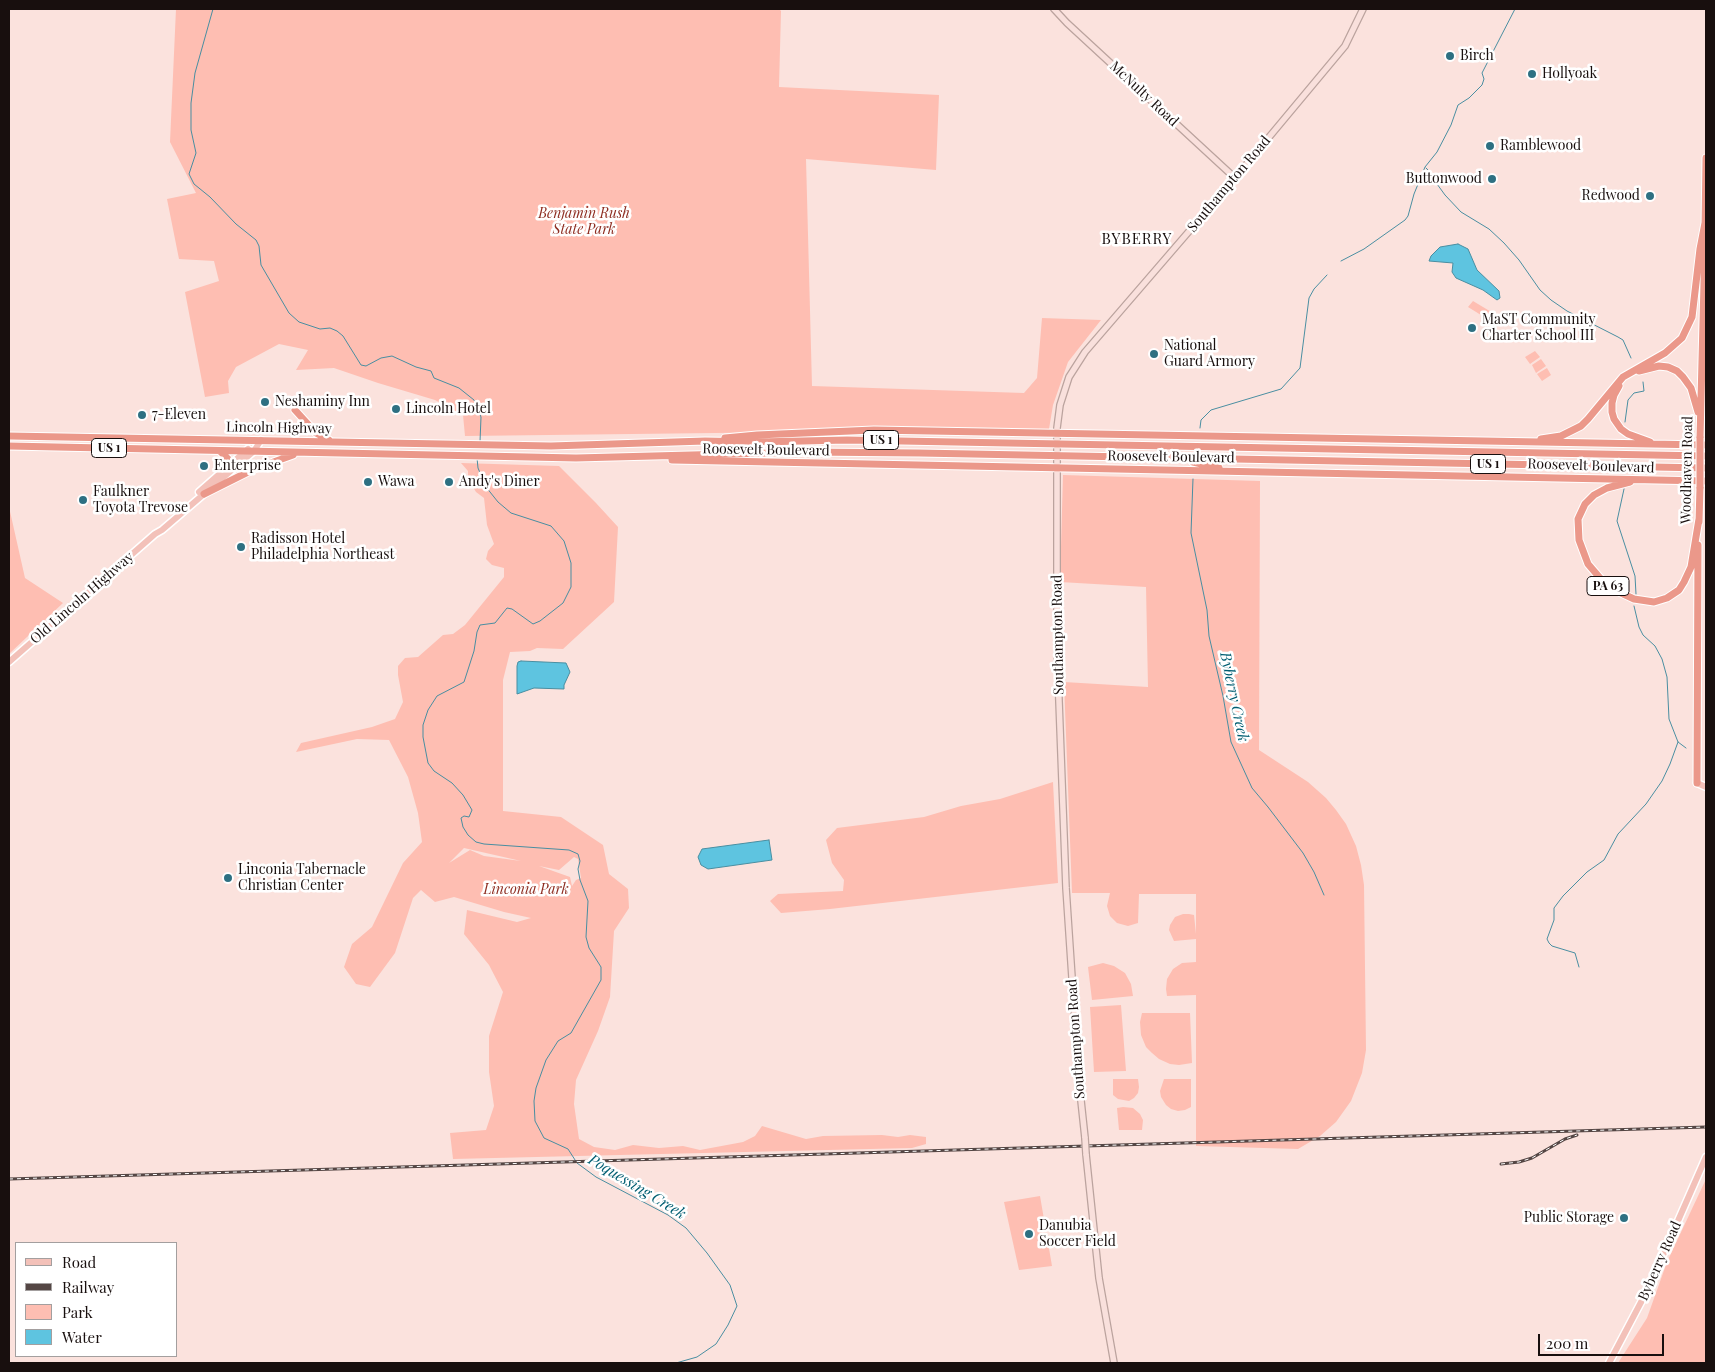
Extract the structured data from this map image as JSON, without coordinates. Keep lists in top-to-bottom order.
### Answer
{
  "streets": {
    "highway": [
      "Lincoln Highway",
      "US 1",
      "Roosevelt Boulevard",
      "Woodhaven Road",
      "PA 63"
    ],
    "main road": ["Old Lincoln Highway", "Byberry Road"],
    "street": ["McNulty Road", "Southampton Road"]
  },
  "crossings": [
    ["McNulty Road", "Southampton Road"],
    ["Southampton Road", "Roosevelt Boulevard"],
    ["Lincoln Highway", "Roosevelt Boulevard"],
    ["Lincoln Highway", "Old Lincoln Highway"],
    ["Roosevelt Boulevard", "PA 63"],
    ["Woodhaven Road", "PA 63"]
  ],
  "districts": ["BYBERRY"],
  "water": ["Byberry Creek", "Poquessing Creek"],
  "parks": ["Benjamin Rush State Park", "Linconia Park"],
  "places": [
    "Birch",
    "Hollyoak",
    "Ramblewood",
    "Buttonwood",
    "Redwood",
    "MaST Community Charter School III",
    "National Guard Armory",
    "Neshaminy Inn",
    "Lincoln Hotel",
    "7-Eleven",
    "Enterprise",
    "Wawa",
    "Andy's Diner",
    "Faulkner Toyota Trevose",
    "Radisson Hotel Philadelphia Northeast",
    "Linconia Tabernacle Christian Center",
    "Public Storage",
    "Danubia Soccer Field"
  ],
  "legend": [
    "Road",
    "Railway",
    "Park",
    "Water"
  ],
  "scale_bar": "200 m"
}
